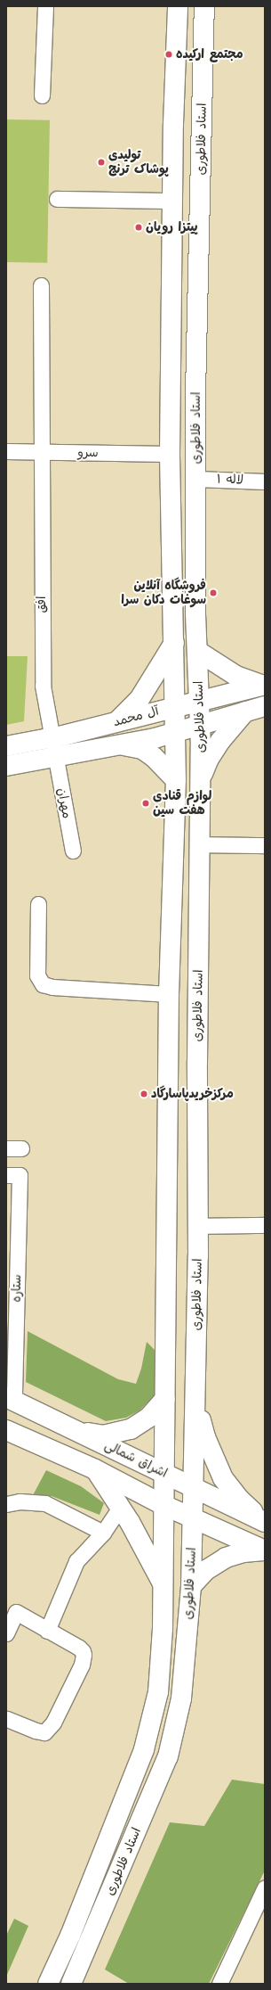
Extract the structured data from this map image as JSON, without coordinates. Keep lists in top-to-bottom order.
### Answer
{
  "streets": {
    "main road": ["استاد فلاطوری", "آل محمد", "اشراق شمالی"],
    "street": [
      "سرو",
      "لاله ۱",
      "افق",
      "مهران",
      "ستاره"
    ]
  },
  "crossings": [
    ["استاد فلاطوری", "سرو"],
    ["استاد فلاطوری", "لاله ۱"],
    ["استاد فلاطوری", "آل محمد"],
    ["استاد فلاطوری", "اشراق شمالی"],
    ["سرو", "افق"],
    ["افق", "آل محمد"],
    ["افق", "مهران"],
    ["آل محمد", "مهران"],
    ["ستاره", "اشراق شمالی"]
  ],
  "places": [
    "مجتمع ارکیده",
    "تولیدی پوشاک ترنج",
    "پیتزا رویان",
    "فروشگاه آنلاین سوغات دکان سرا",
    "لوازم قنادی هفت سین",
    "مرکزخریدپاسارگاد"
  ]
}
